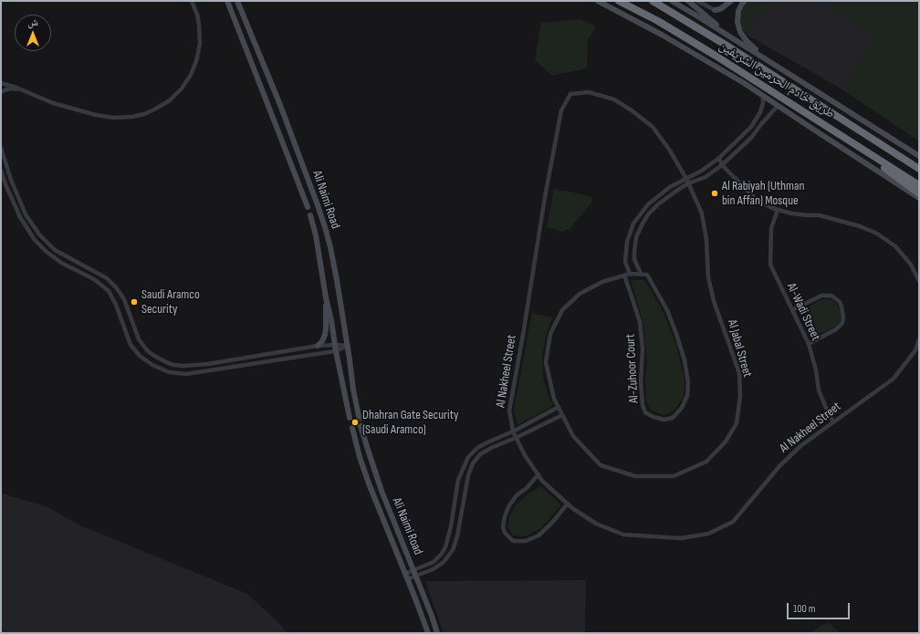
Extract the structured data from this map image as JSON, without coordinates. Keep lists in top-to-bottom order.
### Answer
{
  "streets": {
    "highway": ["طريق خادم الحرمين الشريفين"],
    "main road": ["Ali Naimi Road"],
    "street": [
      "Al-Wadi Street",
      "Al Jabal Street",
      "Al-Zuhoor Court",
      "Al Nakheel Street"
    ]
  },
  "crossings": [
    ["Al-Wadi Street", "Al Nakheel Street"],
    ["Al Jabal Street", "Al-Zuhoor Court"],
    ["Al Jabal Street", "Al Nakheel Street"]
  ],
  "places": ["Al Rabiyah (Uthman bin Affan) Mosque", "Saudi Aramco Security", "Dhahran Gate Security (Saudi Aramco)"],
  "scale_bar": "100 m",
  "north": "top"
}
